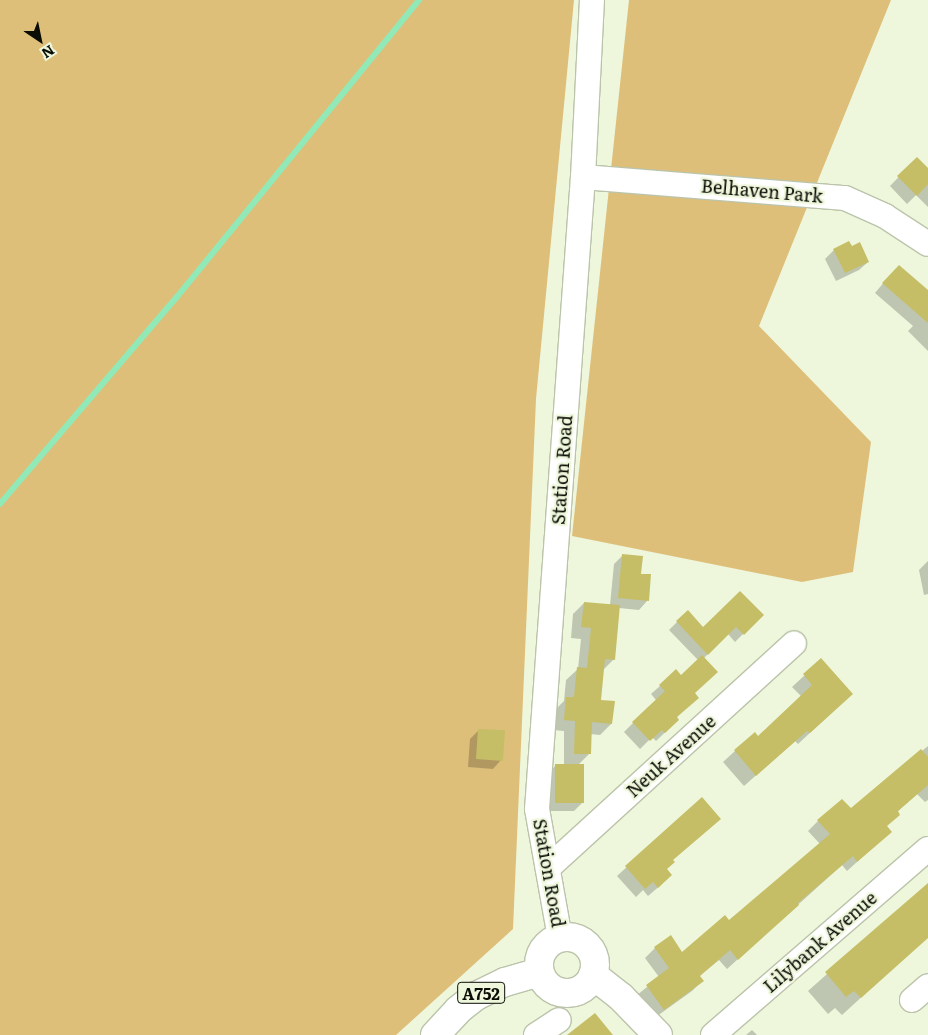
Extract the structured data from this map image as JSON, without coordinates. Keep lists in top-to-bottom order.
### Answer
{
  "streets": {
    "main road": ["Station Road", "A752"],
    "street": ["Belhaven Park", "Neuk Avenue", "Lilybank Avenue"]
  },
  "crossings": [
    ["Belhaven Park", "Station Road"],
    ["Station Road", "Neuk Avenue"],
    ["Station Road", "A752"]
  ],
  "north": "bottom right"
}
